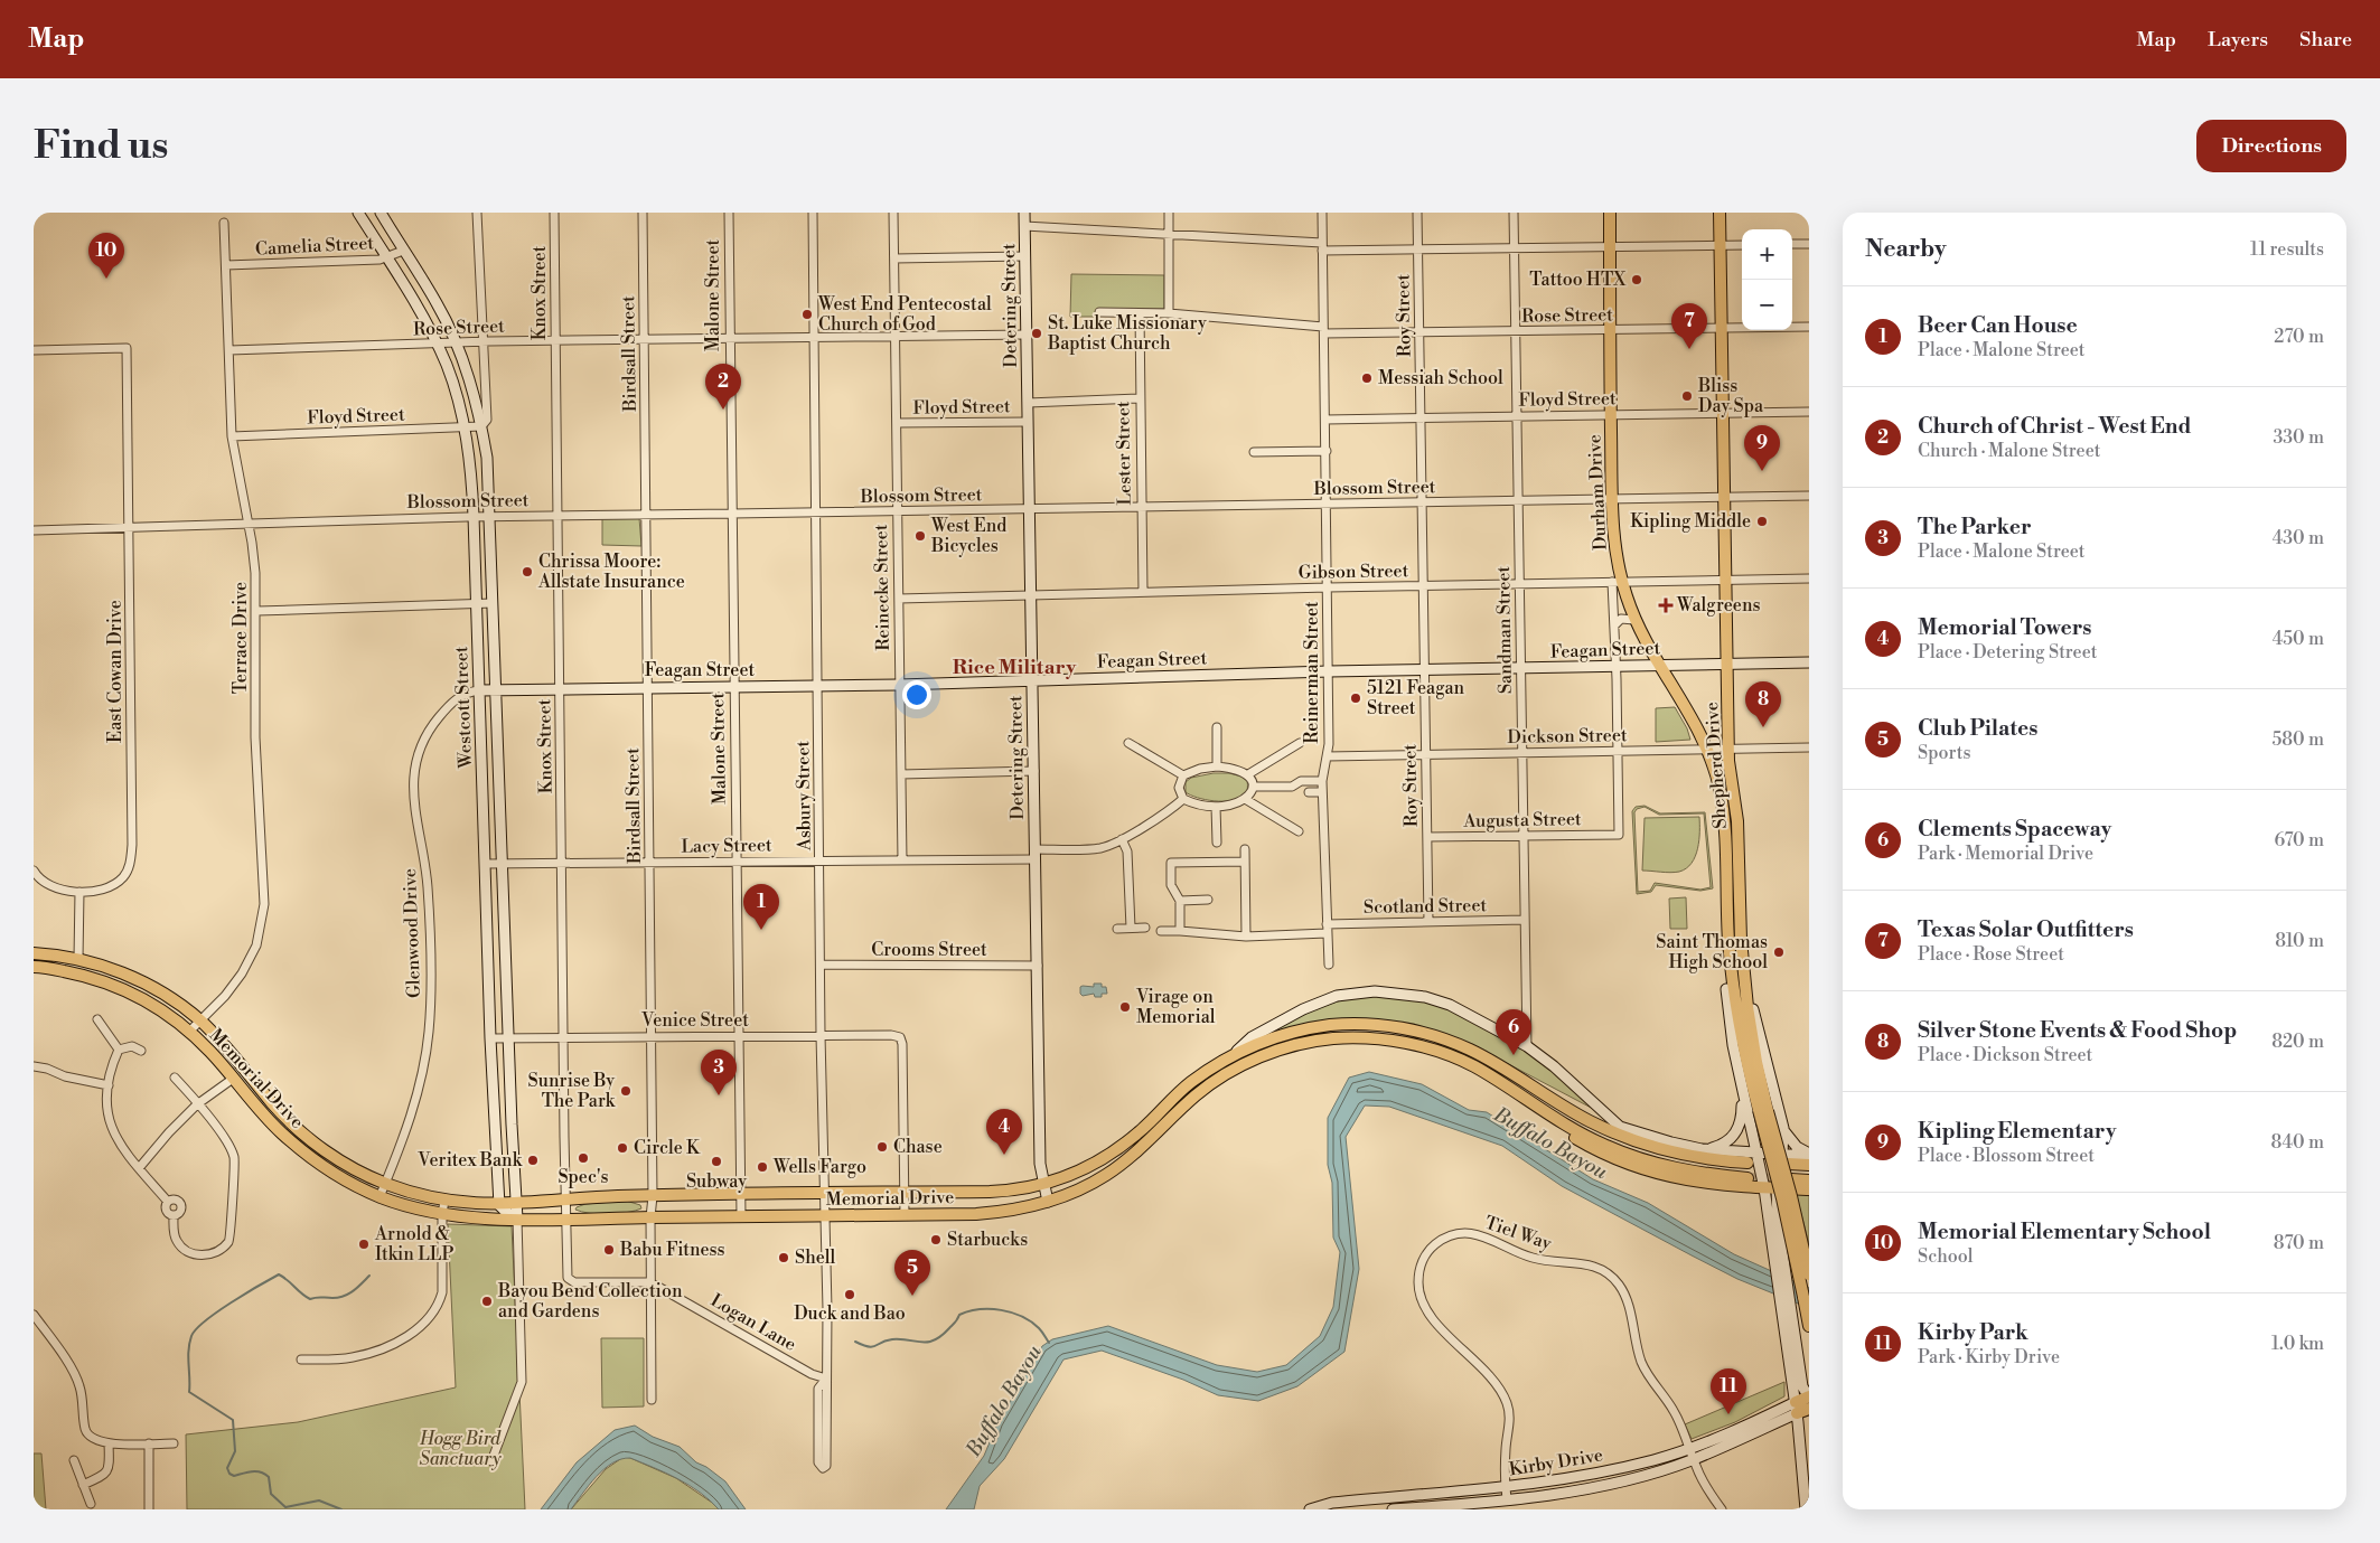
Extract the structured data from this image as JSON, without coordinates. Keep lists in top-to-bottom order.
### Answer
{
  "streets": {
    "main road": ["Durham Drive", "Shepherd Drive", "Memorial Drive"],
    "street": [
      "Camelia Street",
      "Knox Street",
      "Malone Street",
      "Detering Street",
      "Roy Street",
      "Rose Street",
      "Birdsall Street",
      "Floyd Street",
      "Lester Street",
      "Blossom Street",
      "Gibson Street",
      "Reinecke Street",
      "Sandman Street",
      "Terrace Drive",
      "Feagan Street",
      "East Cowan Drive",
      "Reinerman Street",
      "Westcott Street",
      "Dickson Street",
      "Asbury Street",
      "Augusta Street",
      "Lacy Street",
      "Scotland Street",
      "Glenwood Drive",
      "Crooms Street",
      "Venice Street",
      "Tiel Way",
      "Logan Lane",
      "Kirby Drive"
    ]
  },
  "crossings": [
    ["Camelia Street", "Terrace Drive"],
    ["Camelia Street", "Westcott Street"],
    ["Knox Street", "Rose Street"],
    ["Knox Street", "Blossom Street"],
    ["Knox Street", "Feagan Street"],
    ["Knox Street", "Lacy Street"],
    ["Knox Street", "Venice Street"],
    ["Knox Street", "Memorial Drive"],
    ["Knox Street", "Logan Lane"],
    ["Malone Street", "Rose Street"],
    ["Malone Street", "Blossom Street"],
    ["Malone Street", "Feagan Street"],
    ["Malone Street", "Lacy Street"],
    ["Malone Street", "Venice Street"],
    ["Malone Street", "Memorial Drive"],
    ["Detering Street", "Rose Street"],
    ["Detering Street", "Floyd Street"],
    ["Detering Street", "Blossom Street"],
    ["Detering Street", "Gibson Street"],
    ["Detering Street", "Feagan Street"],
    ["Detering Street", "Lacy Street"],
    ["Detering Street", "Crooms Street"],
    ["Detering Street", "Memorial Drive"],
    ["Roy Street", "Rose Street"],
    ["Roy Street", "Floyd Street"],
    ["Roy Street", "Blossom Street"],
    ["Roy Street", "Gibson Street"],
    ["Roy Street", "Feagan Street"],
    ["Roy Street", "Dickson Street"],
    ["Roy Street", "Augusta Street"],
    ["Roy Street", "Scotland Street"],
    ["Rose Street", "Birdsall Street"],
    ["Rose Street", "Lester Street"],
    ["Rose Street", "Durham Drive"],
    ["Rose Street", "Reinecke Street"],
    ["Rose Street", "Sandman Street"],
    ["Rose Street", "Terrace Drive"],
    ["Rose Street", "Reinerman Street"],
    ["Rose Street", "Westcott Street"],
    ["Rose Street", "Shepherd Drive"],
    ["Rose Street", "Asbury Street"],
    ["Birdsall Street", "Blossom Street"],
    ["Birdsall Street", "Feagan Street"],
    ["Birdsall Street", "Lacy Street"],
    ["Birdsall Street", "Venice Street"],
    ["Birdsall Street", "Memorial Drive"],
    ["Birdsall Street", "Logan Lane"],
    ["Floyd Street", "Lester Street"],
    ["Floyd Street", "Durham Drive"],
    ["Floyd Street", "Reinecke Street"],
    ["Floyd Street", "Sandman Street"],
    ["Floyd Street", "Terrace Drive"],
    ["Floyd Street", "Reinerman Street"],
    ["Floyd Street", "Westcott Street"],
    ["Floyd Street", "Shepherd Drive"],
    ["Lester Street", "Blossom Street"],
    ["Lester Street", "Gibson Street"],
    ["Blossom Street", "Durham Drive"],
    ["Blossom Street", "Reinecke Street"],
    ["Blossom Street", "Sandman Street"],
    ["Blossom Street", "Terrace Drive"],
    ["Blossom Street", "East Cowan Drive"],
    ["Blossom Street", "Reinerman Street"],
    ["Blossom Street", "Westcott Street"],
    ["Blossom Street", "Shepherd Drive"],
    ["Blossom Street", "Asbury Street"],
    ["Durham Drive", "Gibson Street"],
    ["Durham Drive", "Feagan Street"],
    ["Durham Drive", "Dickson Street"],
    ["Durham Drive", "Shepherd Drive"],
    ["Gibson Street", "Reinecke Street"],
    ["Gibson Street", "Sandman Street"],
    ["Gibson Street", "Reinerman Street"],
    ["Gibson Street", "Shepherd Drive"],
    ["Reinecke Street", "Feagan Street"],
    ["Reinecke Street", "Lacy Street"],
    ["Sandman Street", "Feagan Street"],
    ["Sandman Street", "Dickson Street"],
    ["Sandman Street", "Augusta Street"],
    ["Sandman Street", "Scotland Street"],
    ["Sandman Street", "Memorial Drive"],
    ["Terrace Drive", "Memorial Drive"],
    ["Feagan Street", "Reinerman Street"],
    ["Feagan Street", "Westcott Street"],
    ["Feagan Street", "Shepherd Drive"],
    ["Feagan Street", "Asbury Street"],
    ["Feagan Street", "Glenwood Drive"],
    ["Reinerman Street", "Dickson Street"],
    ["Reinerman Street", "Scotland Street"],
    ["Westcott Street", "Lacy Street"],
    ["Westcott Street", "Glenwood Drive"],
    ["Westcott Street", "Venice Street"],
    ["Westcott Street", "Memorial Drive"],
    ["Dickson Street", "Shepherd Drive"],
    ["Dickson Street", "Augusta Street"],
    ["Asbury Street", "Lacy Street"],
    ["Asbury Street", "Crooms Street"],
    ["Asbury Street", "Venice Street"],
    ["Asbury Street", "Memorial Drive"],
    ["Asbury Street", "Logan Lane"],
    ["Glenwood Drive", "Memorial Drive"],
    ["Venice Street", "Memorial Drive"],
    ["Tiel Way", "Kirby Drive"]
  ],
  "districts": ["Rice Military"],
  "water": ["Buffalo Bayou"],
  "parks": ["Hogg Bird Sanctuary"],
  "places": {
    "other": [
      "Tattoo HTX",
      "West End Pentecostal Church of God",
      "St. Luke Missionary Baptist Church",
      "Messiah School",
      "Bliss Day Spa",
      "Kipling Middle",
      "West End Bicycles",
      "Chrissa Moore: Allstate Insurance",
      "5121 Feagan Street",
      "Saint Thomas High School",
      "Virage on Memorial",
      "Sunrise By The Park",
      "Chase",
      "Circle K",
      "Spec's",
      "Veritex Bank",
      "Subway",
      "Wells Fargo",
      "Starbucks",
      "Arnold & Itkin LLP",
      "Babu Fitness",
      "Shell",
      "Duck and Bao",
      "Bayou Bend Collection and Gardens"
    ],
    "health": ["Walgreens"]
  },
  "page": {
    "header": "Map",
    "nav": ["Map", "Layers", "Share"],
    "buttons": "Directions",
    "title": "Find us",
    "heading": ["Nearby", "11 results"],
    "map_buttons": ["+", "−"],
    "pins": [
      "10",
      "7",
      "2",
      "9",
      "8",
      "1",
      "6",
      "3",
      "4",
      "5",
      "11"
    ],
    "list": [
      {
        "mark": "1",
        "name": "Beer Can House",
        "note": "Place · Malone Street",
        "value": "270 m"
      },
      {
        "mark": "2",
        "name": "Church of Christ - West End",
        "note": "Church · Malone Street",
        "value": "330 m"
      },
      {
        "mark": "3",
        "name": "The Parker",
        "note": "Place · Malone Street",
        "value": "430 m"
      },
      {
        "mark": "4",
        "name": "Memorial Towers",
        "note": "Place · Detering Street",
        "value": "450 m"
      },
      {
        "mark": "5",
        "name": "Club Pilates",
        "note": "Sports",
        "value": "580 m"
      },
      {
        "mark": "6",
        "name": "Clements Spaceway",
        "note": "Park · Memorial Drive",
        "value": "670 m"
      },
      {
        "mark": "7",
        "name": "Texas Solar Outfitters",
        "note": "Place · Rose Street",
        "value": "810 m"
      },
      {
        "mark": "8",
        "name": "Silver Stone Events & Food Shop",
        "note": "Place · Dickson Street",
        "value": "820 m"
      },
      {
        "mark": "9",
        "name": "Kipling Elementary",
        "note": "Place · Blossom Street",
        "value": "840 m"
      },
      {
        "mark": "10",
        "name": "Memorial Elementary School",
        "note": "School",
        "value": "870 m"
      },
      {
        "mark": "11",
        "name": "Kirby Park",
        "note": "Park · Kirby Drive",
        "value": "1.0 km"
      }
    ]
  }
}
